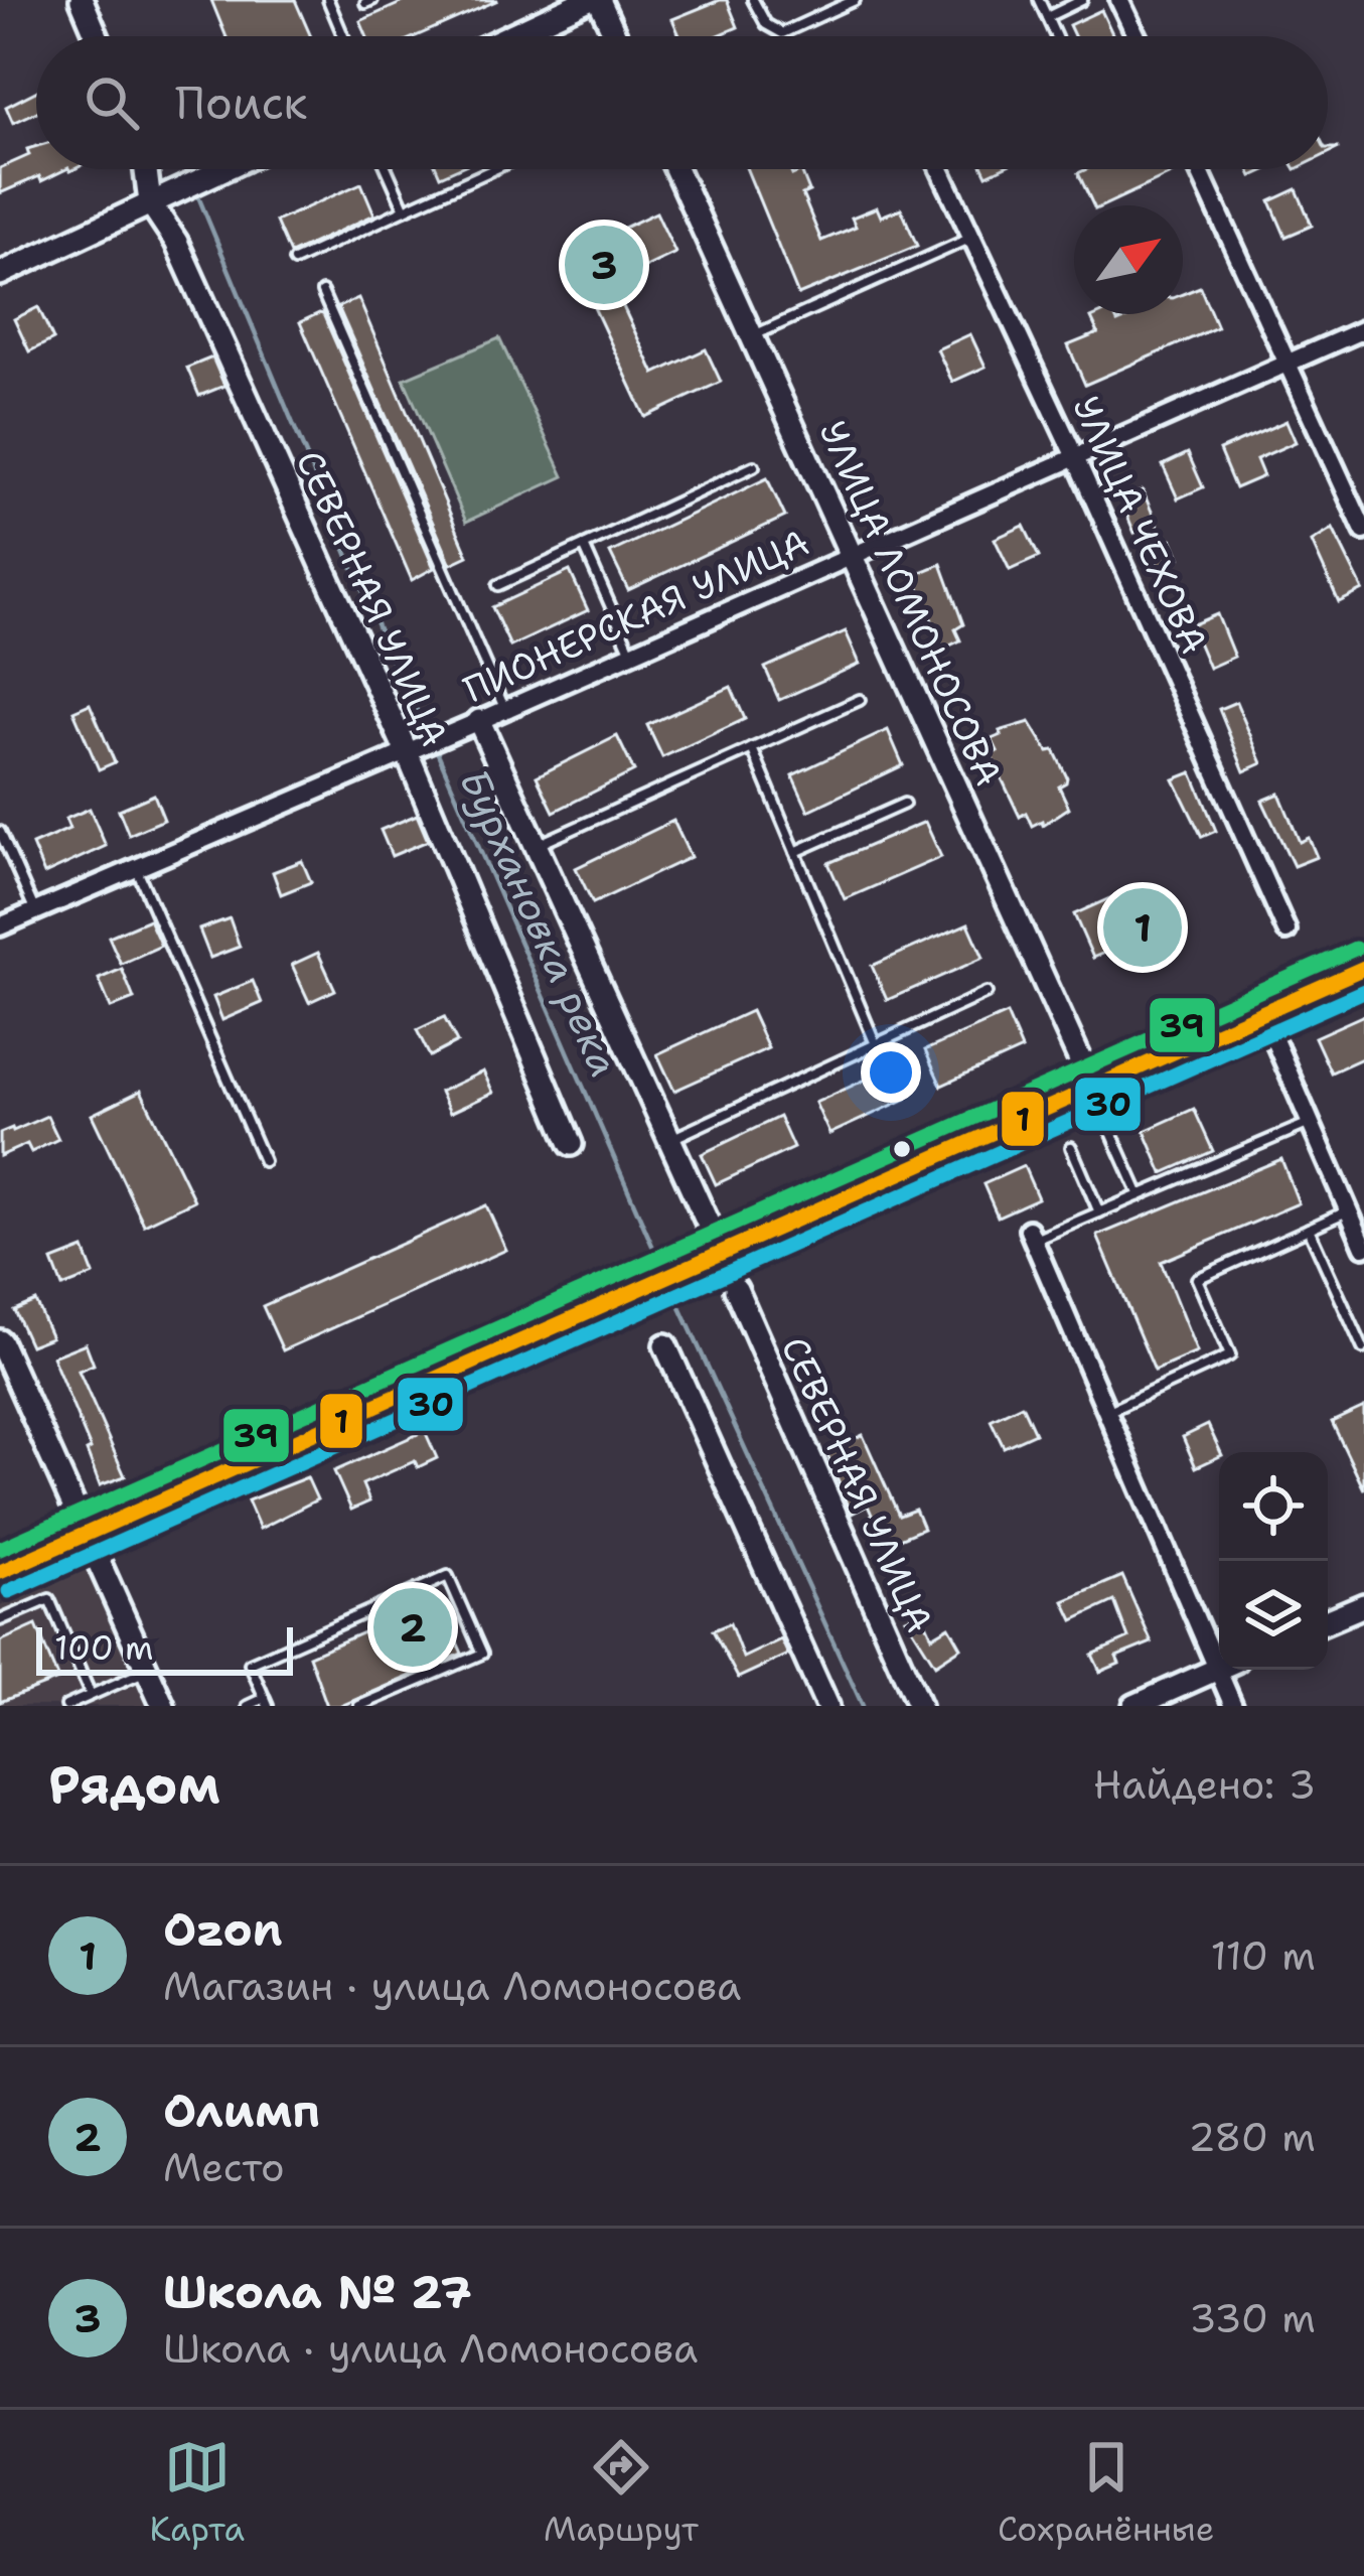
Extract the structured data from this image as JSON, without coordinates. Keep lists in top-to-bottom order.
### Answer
{
  "streets": {
    "street": [
      "УЛИЦА ЧЕХОВА",
      "СЕВЕРНАЯ УЛИЦА",
      "УЛИЦА ЛОМОНОСОВА",
      "ПИОНЕРСКАЯ УЛИЦА"
    ]
  },
  "crossings": [
    ["УЛИЦА ЧЕХОВА", "ПИОНЕРСКАЯ УЛИЦА"],
    ["СЕВЕРНАЯ УЛИЦА", "ПИОНЕРСКАЯ УЛИЦА"],
    ["УЛИЦА ЛОМОНОСОВА", "ПИОНЕРСКАЯ УЛИЦА"]
  ],
  "water": ["Бурхановка река"],
  "lines": ["transit line 39", "transit line 1", "transit line 30"],
  "scale_bar": "100 m",
  "north": "top right",
  "page": {
    "search": "Поиск",
    "pins": ["3", "1", "2"],
    "scale": "100 m",
    "heading": ["Рядом", "Найдено: 3"],
    "list": [
      {
        "mark": "1",
        "name": "Ozon",
        "note": "Магазин · улица Ломоносова",
        "value": "110 m"
      },
      {
        "mark": "2",
        "name": "Олимп",
        "note": "Место",
        "value": "280 m"
      },
      {
        "mark": "3",
        "name": "Школа № 27",
        "note": "Школа · улица Ломоносова",
        "value": "330 m"
      }
    ],
    "nav": ["Карта", "Маршрут", "Сохранённые"]
  }
}
